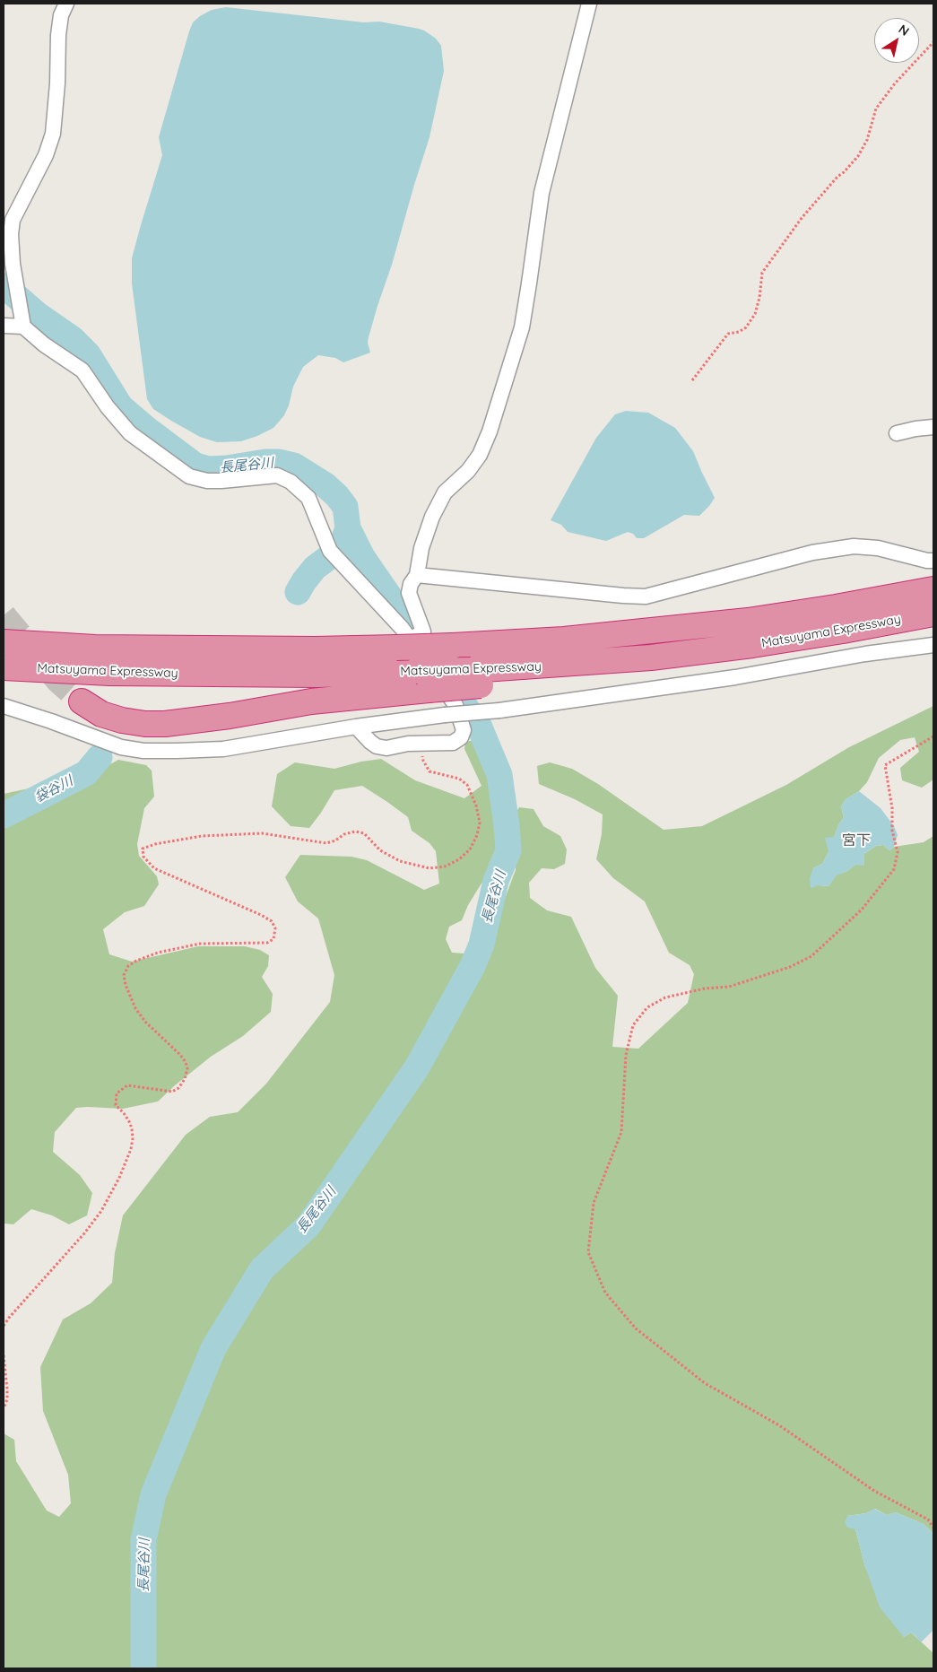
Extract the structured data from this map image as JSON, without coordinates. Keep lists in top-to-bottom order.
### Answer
{
  "streets": {
    "highway": ["Matsuyama Expressway"]
  },
  "districts": ["宮下"],
  "water": ["長尾谷川", "袋谷川"],
  "north": "top right"
}
